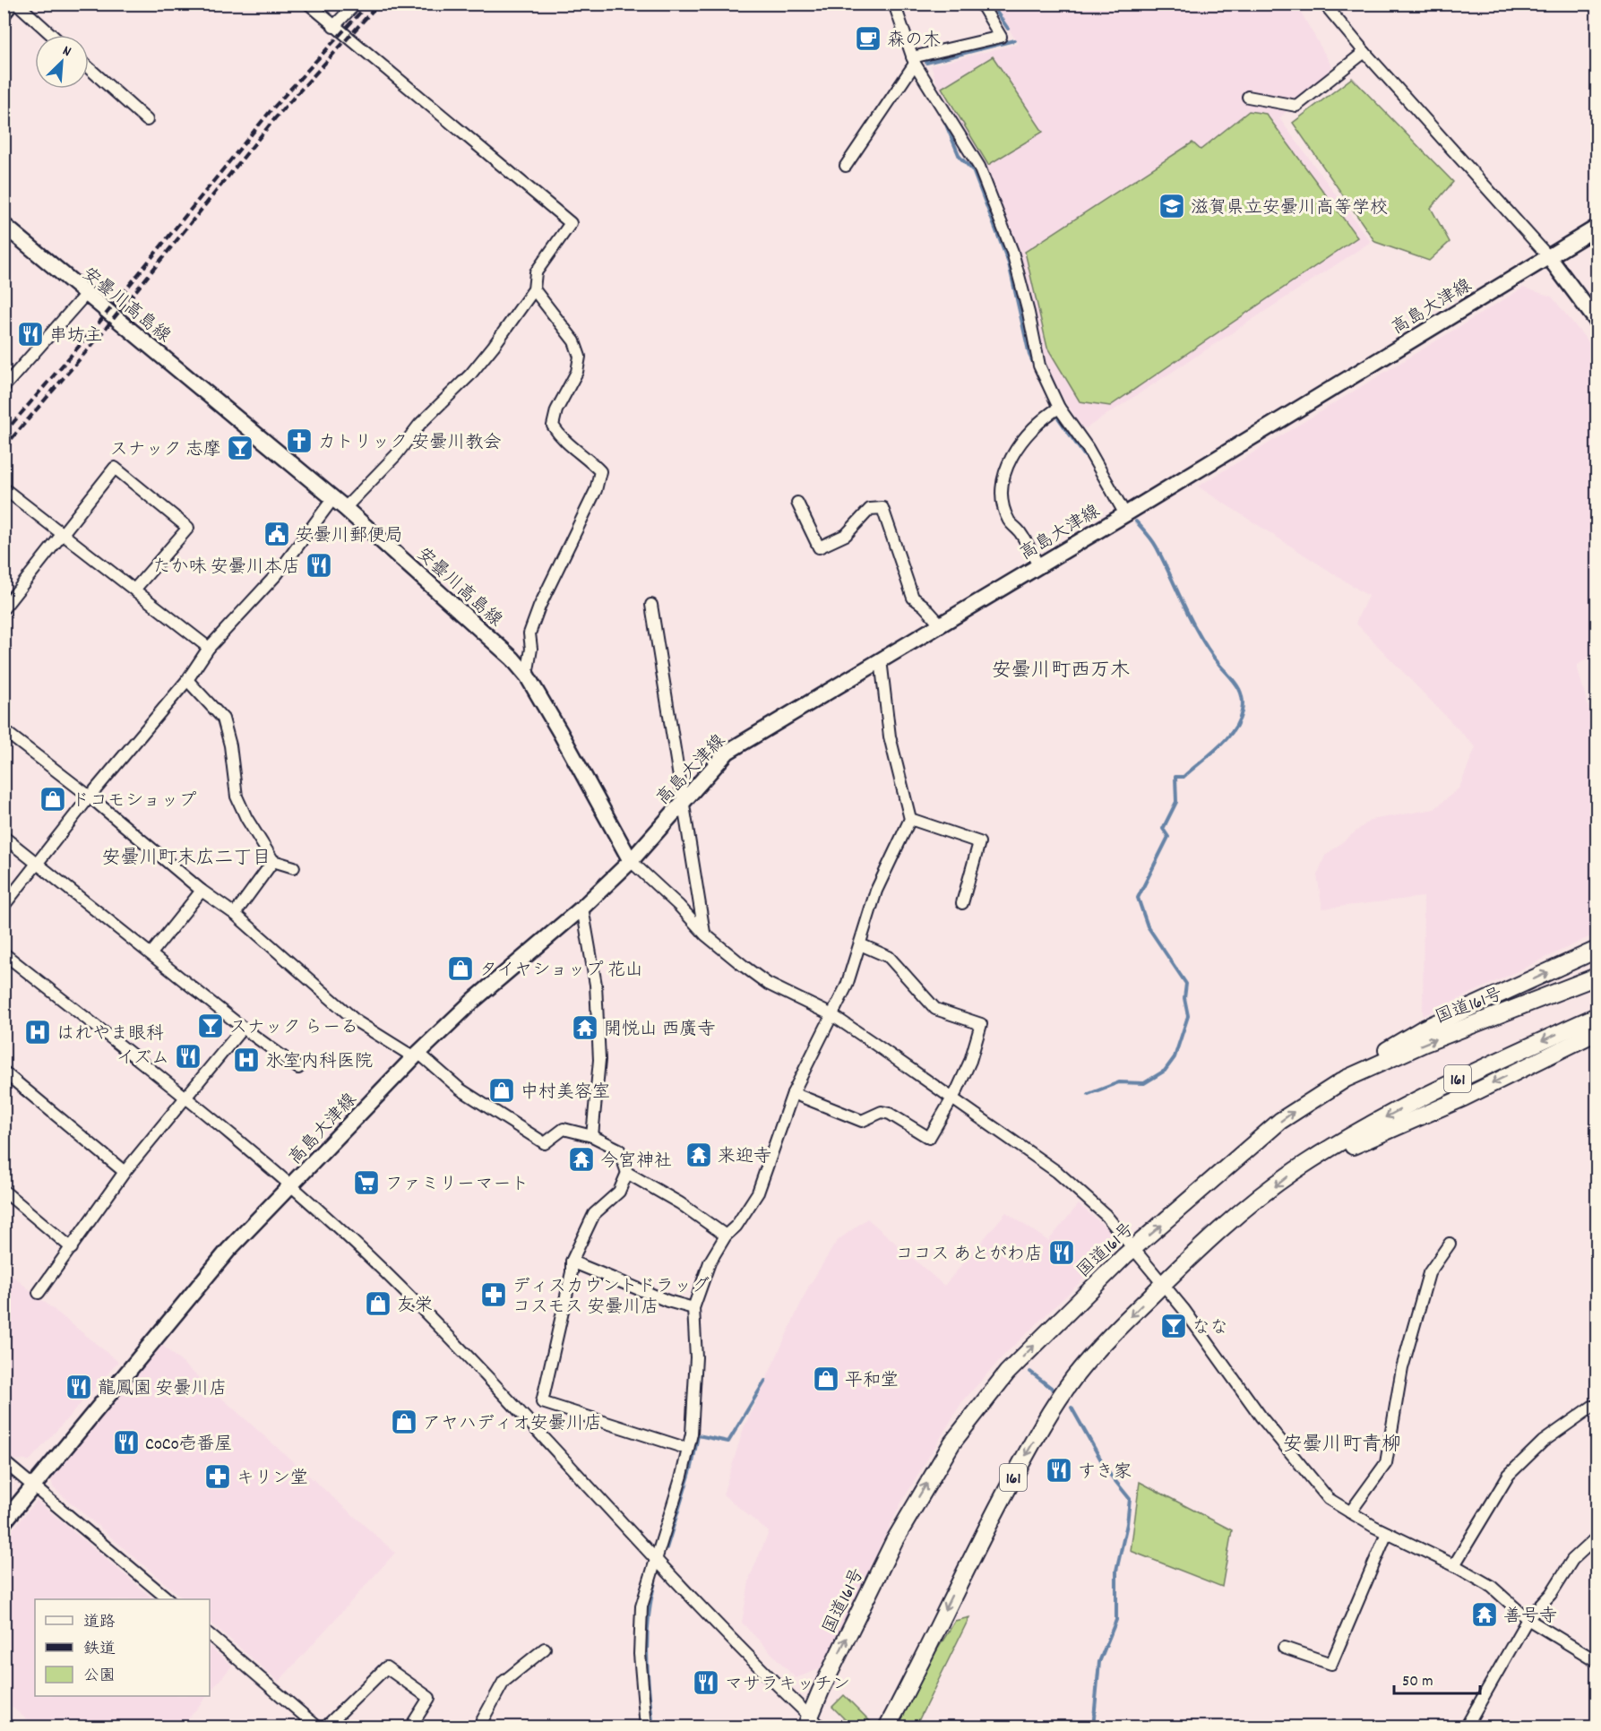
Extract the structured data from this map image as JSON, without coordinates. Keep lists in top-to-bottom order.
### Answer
{
  "streets": {
    "highway": ["国道161号", "161"],
    "main road": ["安曇川高島線", "高島大津線"]
  },
  "crossings": [
    ["安曇川高島線", "高島大津線"]
  ],
  "districts": ["安曇川町西万木", "安曇川町末広二丁目", "安曇川町青柳"],
  "places": {
    "cafe": ["森の木"],
    "school or university": ["滋賀県立安曇川高等学校"],
    "restaurant": [
      "串坊主",
      "たか味 安曇川本店",
      "イズム",
      "ココス あとがわ店",
      "龍鳳園 安曇川店",
      "CoCo壱番屋",
      "すき家",
      "マサラキッチン"
    ],
    "church": ["カトリック 安曇川教会"],
    "bar": ["スナック 志摩", "スナック らーる", "なな"],
    "public building": ["安曇川郵便局"],
    "shop": [
      "ドコモショップ",
      "タイヤショップ 花山",
      "中村美容室",
      "友栄",
      "平和堂",
      "アヤハディオ安曇川店"
    ],
    "temple": [
      "開悦山 西廣寺",
      "来迎寺",
      "今宮神社",
      "善号寺"
    ],
    "hospital": ["はれやま眼科", "氷室内科医院"],
    "supermarket": ["ファミリーマート"],
    "pharmacy": ["ディスカウントドラッグ コスモス 安曇川店", "キリン堂"]
  },
  "legend": ["道路", "鉄道", "公園"],
  "scale_bar": "50 m",
  "north": "top right"
}
